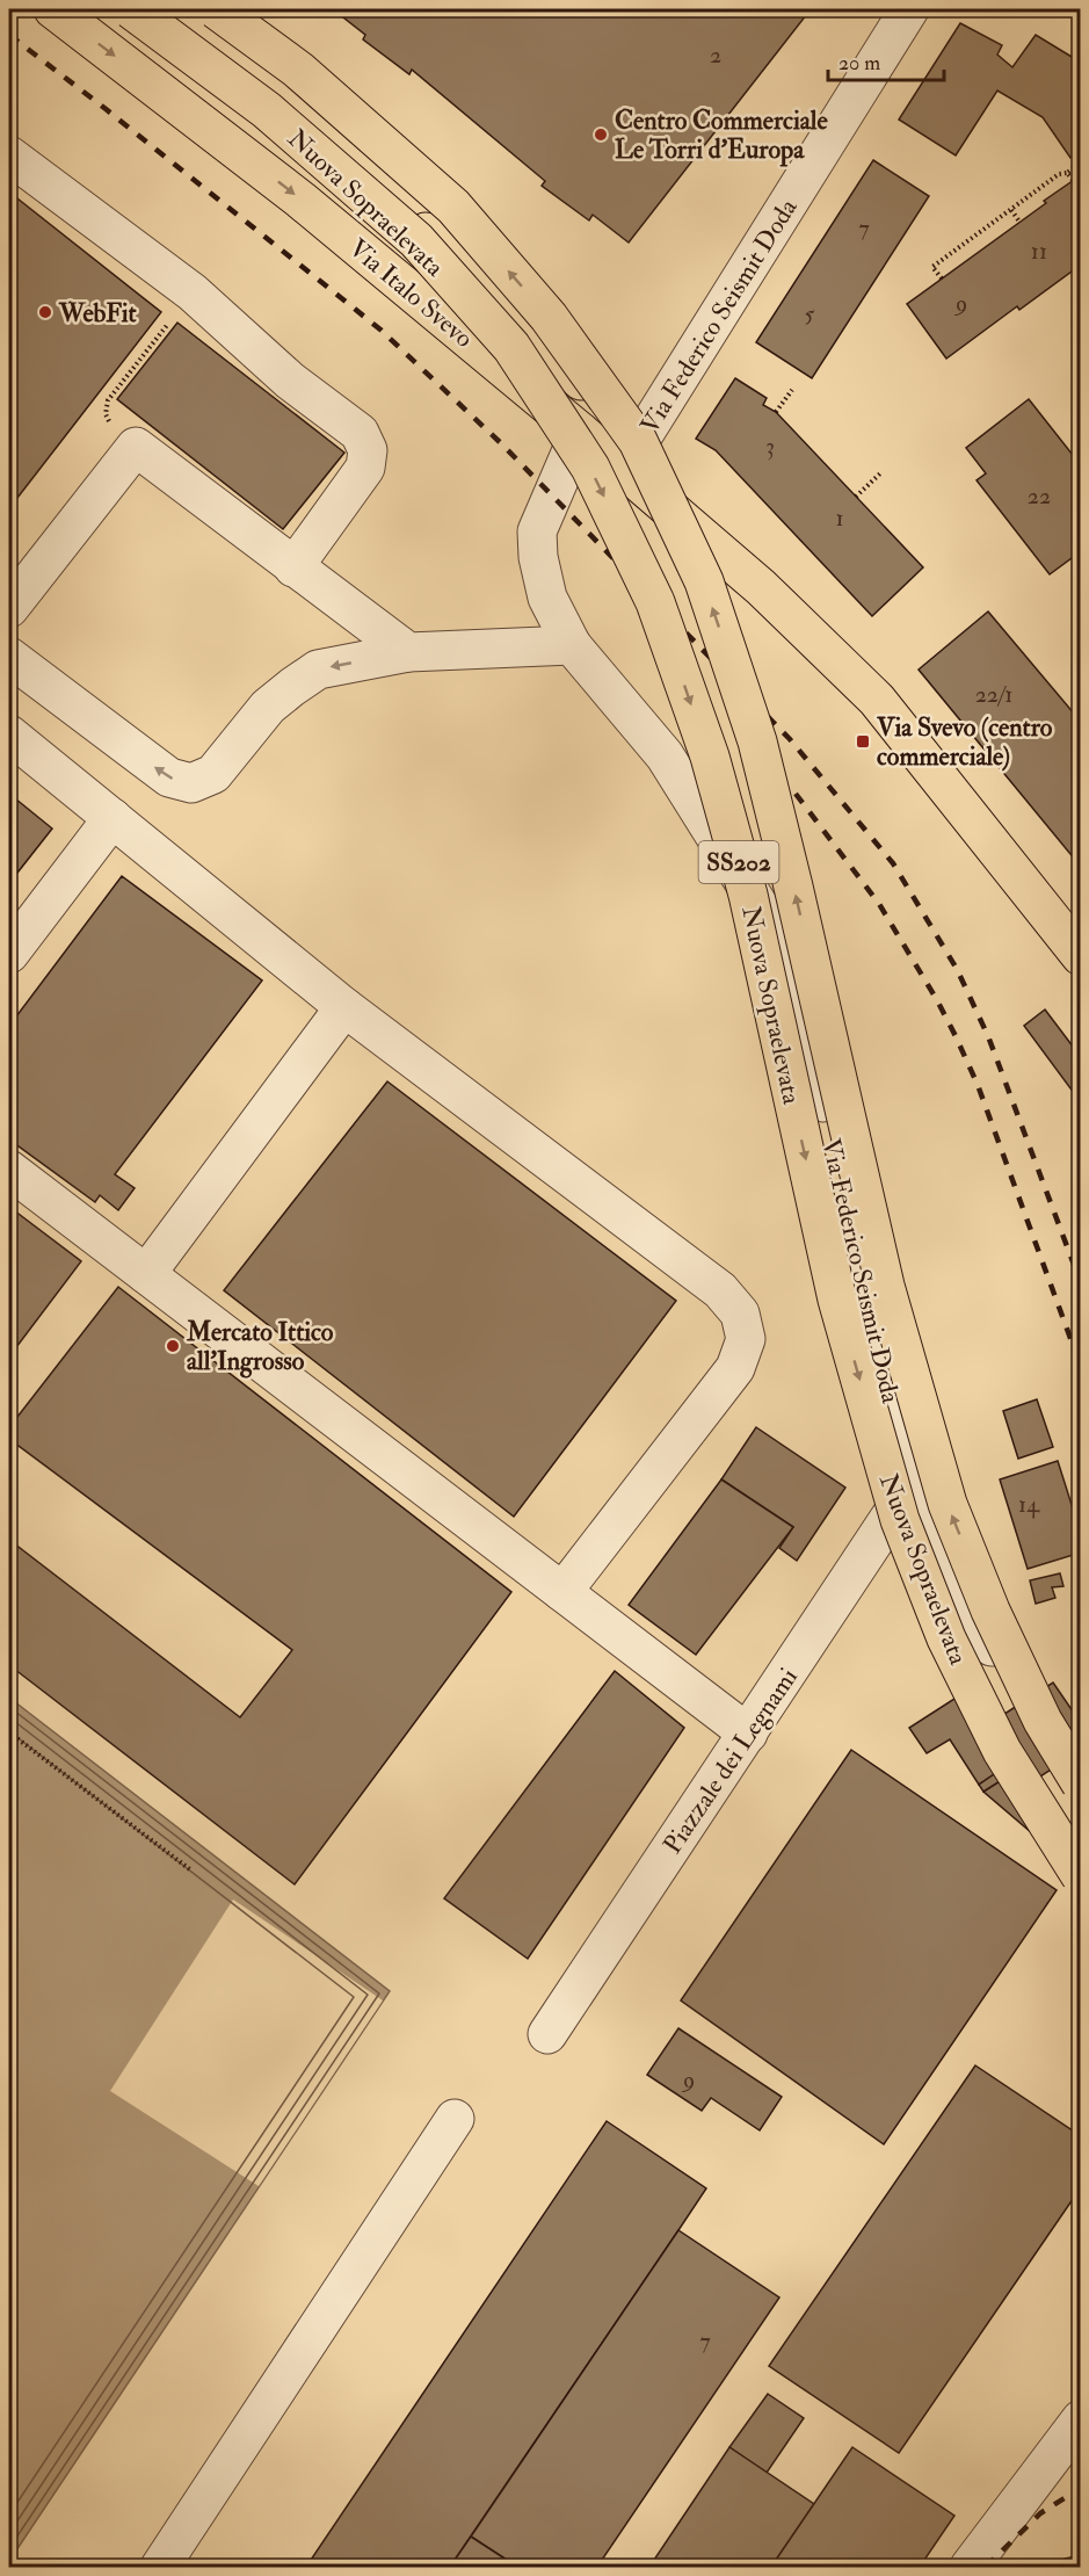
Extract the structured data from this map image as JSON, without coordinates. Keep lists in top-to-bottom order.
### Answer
{
  "streets": {
    "main road": ["Nuova Sopraelevata", "Via Italo Svevo", "SS202"],
    "street": ["Via Federico Seismit Doda", "Piazzale dei Legnami"]
  },
  "crossings": [
    ["Nuova Sopraelevata", "Via Federico Seismit Doda"],
    ["Via Italo Svevo", "Via Federico Seismit Doda"],
    ["Via Federico Seismit Doda", "Piazzale dei Legnami"]
  ],
  "places": {
    "other": ["Centro Commerciale Le Torri d'Europa", "WebFit", "Mercato Ittico all'Ingrosso"],
    "transit": ["Via Svevo (centro commerciale)"]
  },
  "house_numbers": [
    "2",
    "7",
    "11",
    "9",
    "5",
    "3",
    "22",
    "1",
    "22/1",
    "14",
    "9",
    "7"
  ],
  "scale_bar": "20 m"
}
